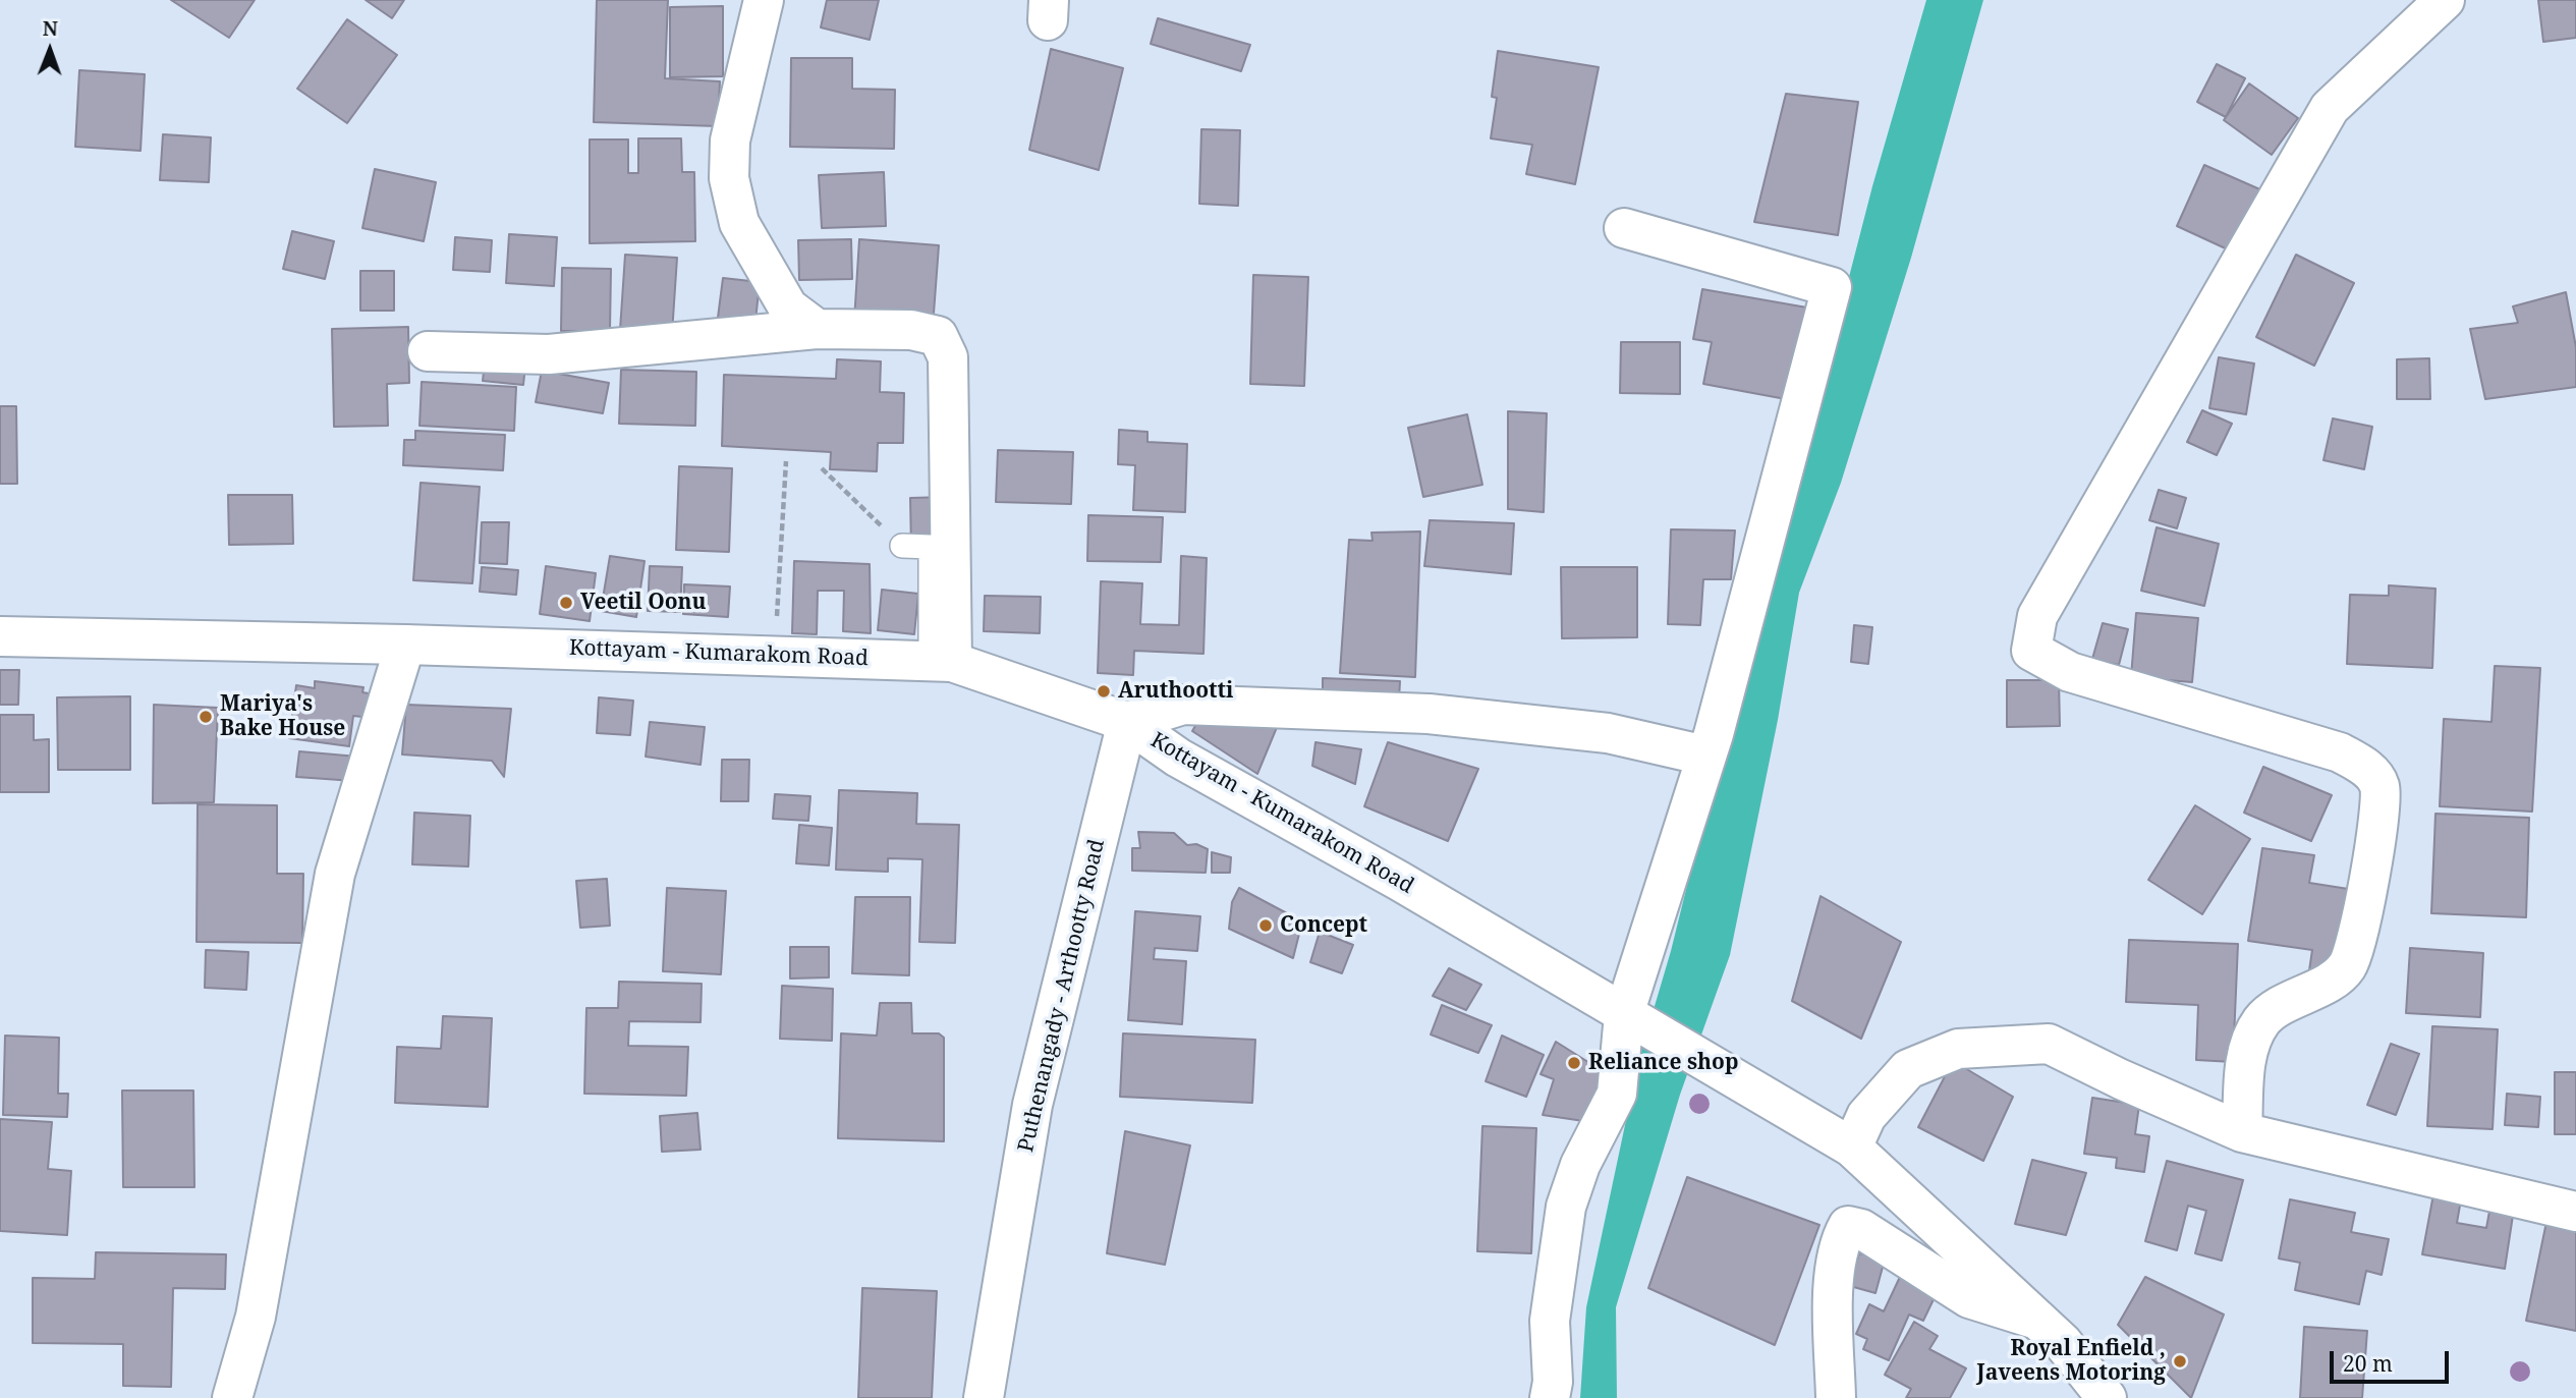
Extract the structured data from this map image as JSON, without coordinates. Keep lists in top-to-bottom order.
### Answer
{
  "streets": {
    "street": ["Kottayam - Kumarakom Road", "Puthenangady - Arthootty Road"]
  },
  "crossings": [
    ["Kottayam - Kumarakom Road", "Puthenangady - Arthootty Road"]
  ],
  "places": [
    "Veetil Oonu",
    "Aruthootti",
    "Mariya's Bake House",
    "Concept",
    "Reliance shop",
    "Royal Enfield , Javeens Motoring"
  ],
  "scale_bar": "20 m",
  "north": "top"
}
